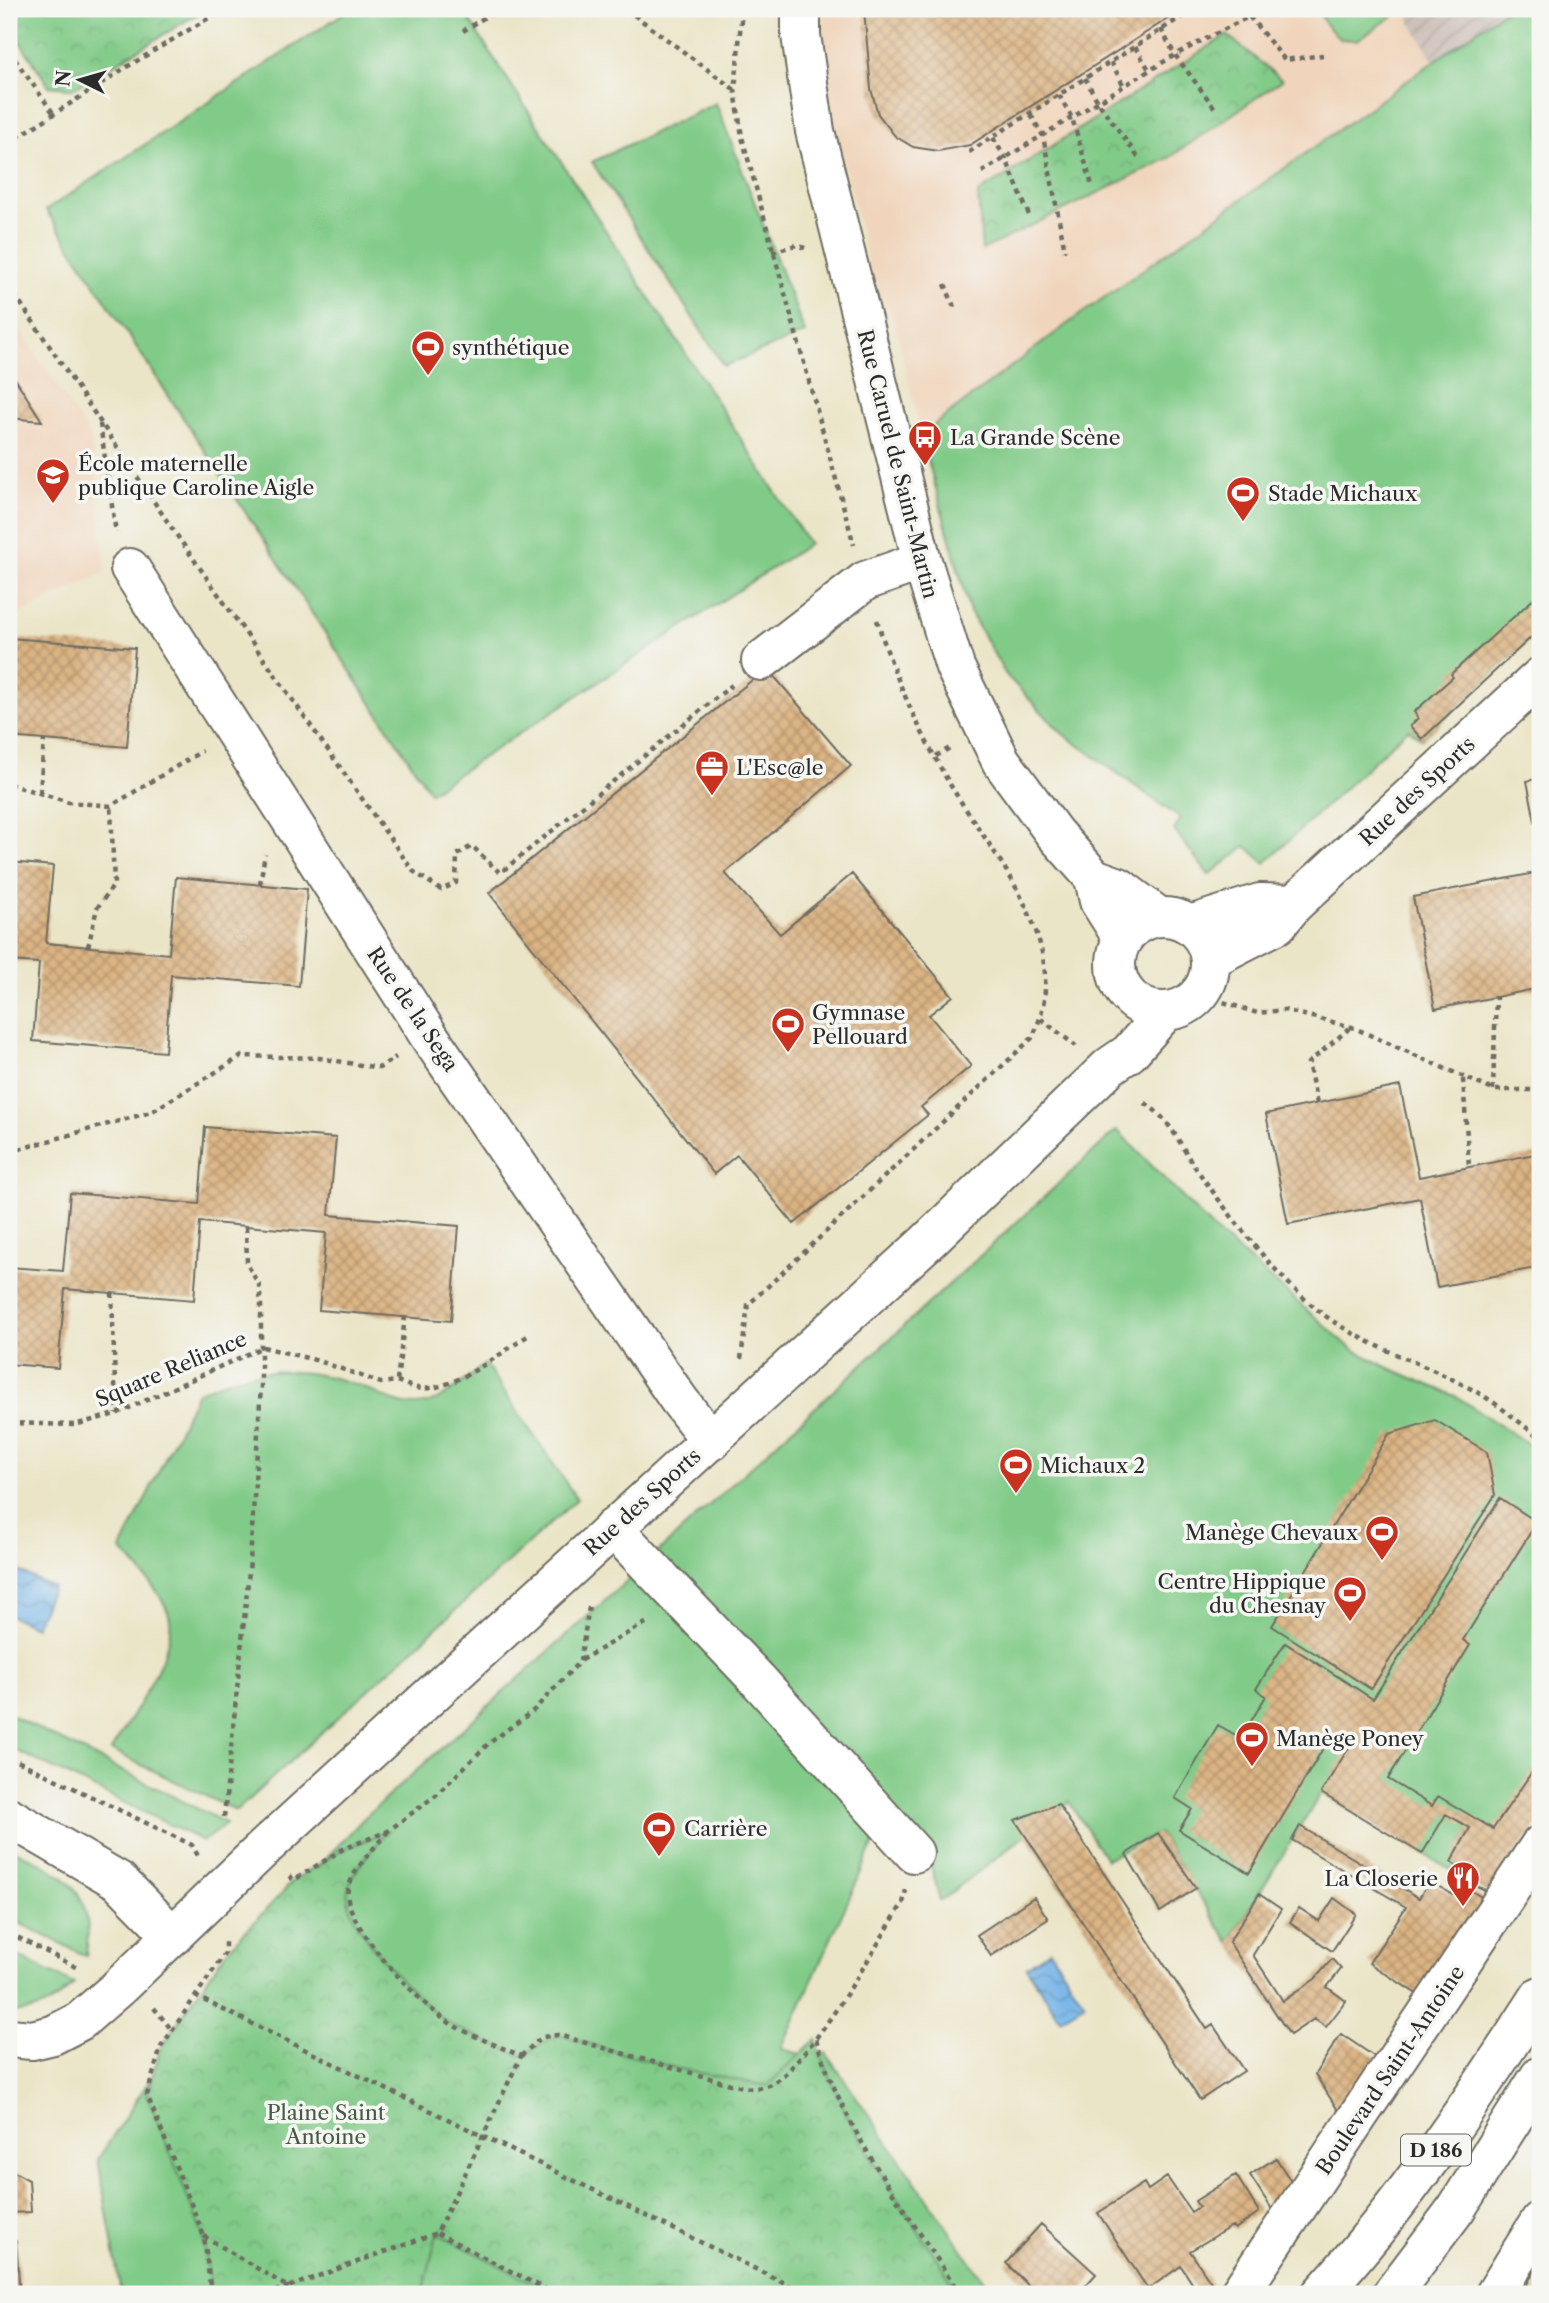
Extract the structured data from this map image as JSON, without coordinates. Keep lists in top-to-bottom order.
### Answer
{
  "streets": {
    "main road": [
      "Rue Caruel de Saint-Martin",
      "Rue des Sports",
      "Rue de la Sega",
      "Boulevard Saint-Antoine",
      "D 186"
    ],
    "path": ["Square Reliance"]
  },
  "crossings": [
    ["Rue Caruel de Saint-Martin", "Rue des Sports"],
    ["Rue des Sports", "Rue de la Sega"]
  ],
  "parks": ["Plaine Saint Antoine"],
  "places": {
    "sports": [
      "synthétique",
      "Stade Michaux",
      "Gymnase Pellouard",
      "Michaux 2",
      "Manège Chevaux",
      "Centre Hippique du Chesnay",
      "Manège Poney",
      "Carrière"
    ],
    "bus stop": ["La Grande Scène"],
    "school or university": ["École maternelle publique Caroline Aigle"],
    "office": ["L'Esc@le"],
    "restaurant": ["La Closerie"]
  },
  "north": "left"
}
